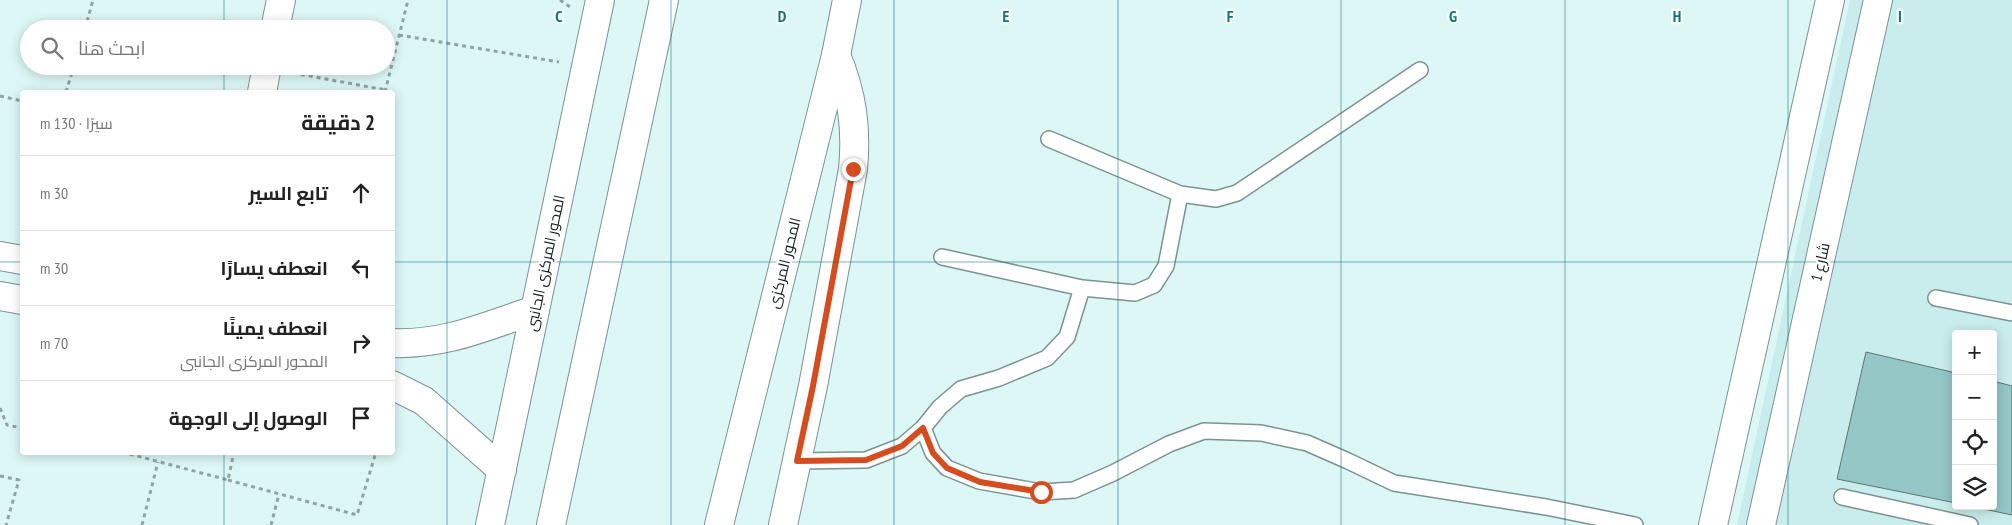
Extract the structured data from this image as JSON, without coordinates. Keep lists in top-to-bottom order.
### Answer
{
  "streets": {
    "main road": ["شارع 1", "المحور المركزى الجانبى", "المحور المركزى"]
  },
  "page": {
    "search": "ابحث هنا",
    "heading": ["2 دقيقة", "سيرًا · 130 m"],
    "list": [
      ["تابع السير", "30 m"],
      ["انعطف يسارًا", "30 m"],
      ["انعطف يمينًا", "المحور المركزى الجانبى", "70 m"],
      "الوصول إلى الوجهة"
    ],
    "map_buttons": ["+", "−"]
  },
  "grid": {
    "columns": [
      "C",
      "D",
      "E",
      "F",
      "G",
      "H",
      "I"
    ]
  }
}
